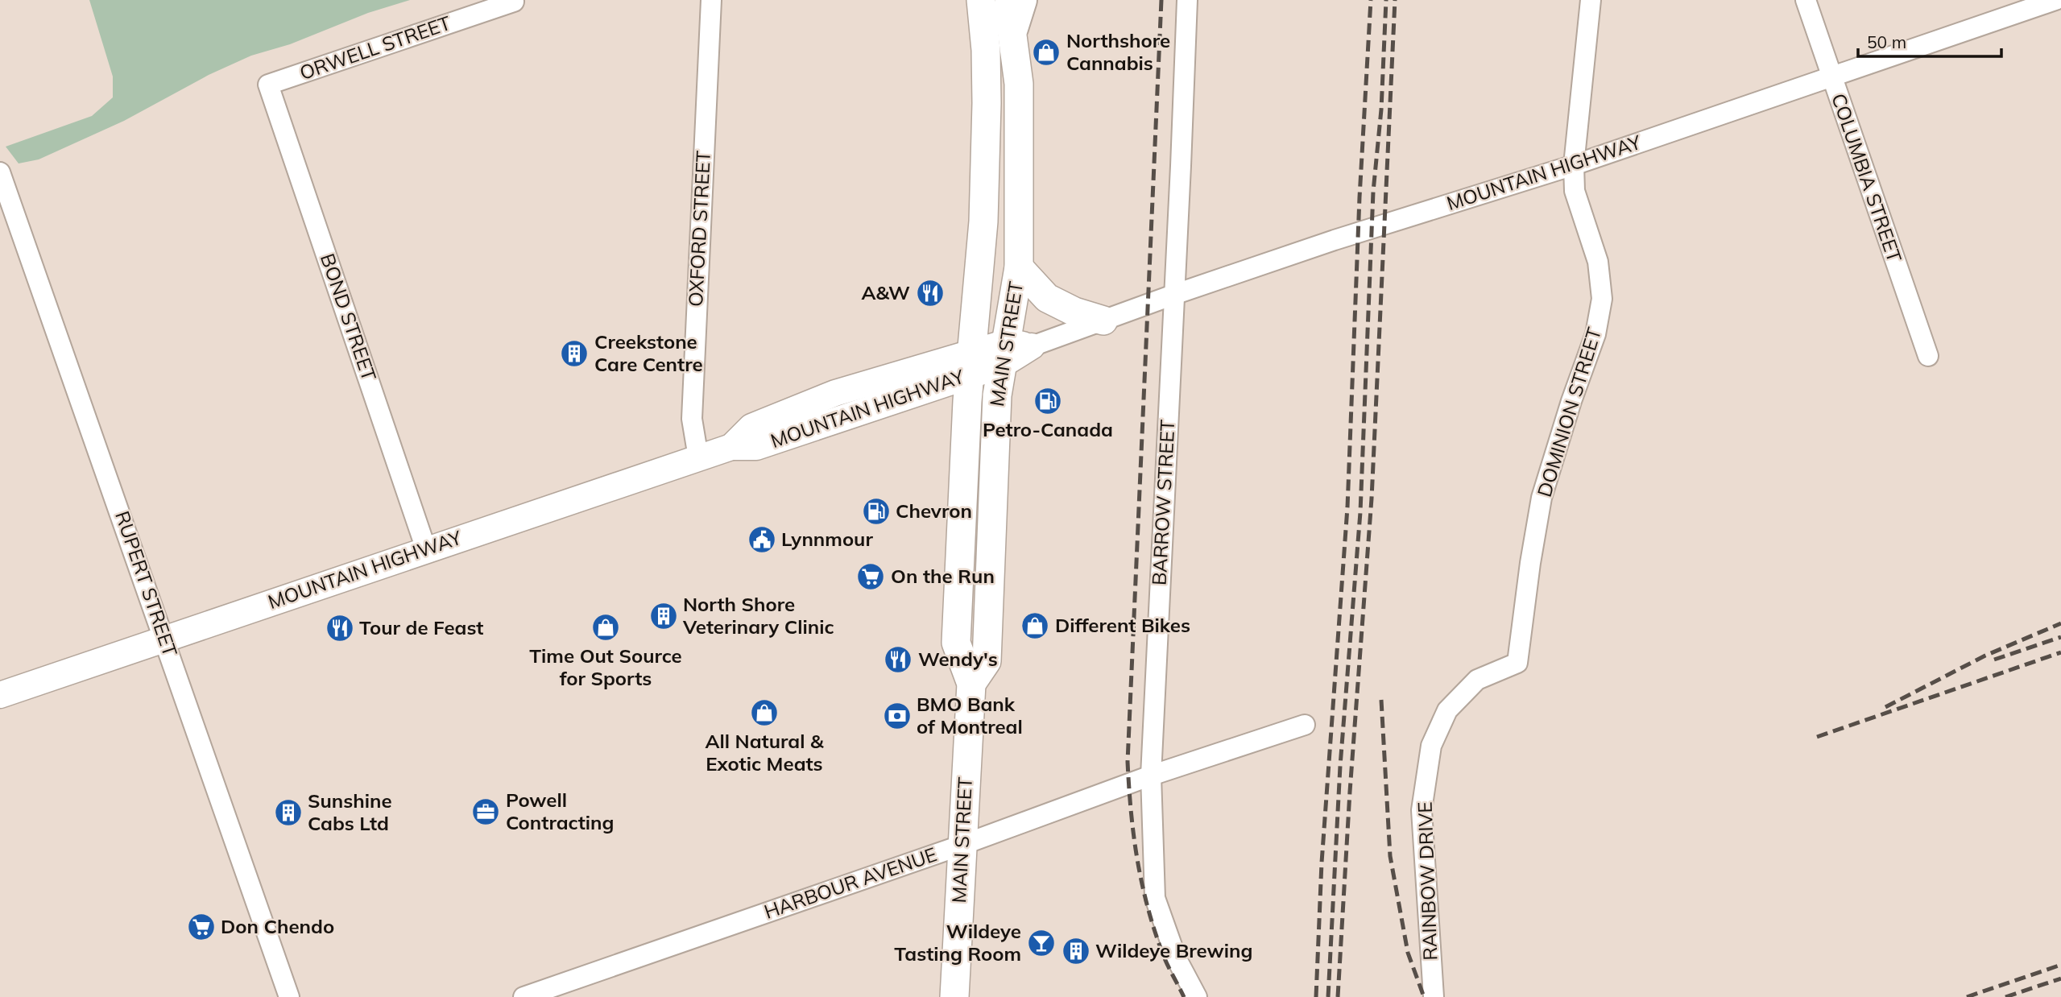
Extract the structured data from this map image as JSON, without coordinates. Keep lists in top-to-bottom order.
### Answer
{
  "streets": {
    "main road": ["MAIN STREET"],
    "street": [
      "ORWELL STREET",
      "MOUNTAIN HIGHWAY",
      "COLUMBIA STREET",
      "OXFORD STREET",
      "BOND STREET",
      "DOMINION STREET",
      "BARROW STREET",
      "RUPERT STREET",
      "RAINBOW DRIVE",
      "HARBOUR AVENUE"
    ]
  },
  "crossings": [
    ["ORWELL STREET", "BOND STREET"],
    ["MOUNTAIN HIGHWAY", "COLUMBIA STREET"],
    ["MOUNTAIN HIGHWAY", "OXFORD STREET"],
    ["MOUNTAIN HIGHWAY", "BOND STREET"],
    ["MOUNTAIN HIGHWAY", "MAIN STREET"],
    ["MOUNTAIN HIGHWAY", "DOMINION STREET"],
    ["MOUNTAIN HIGHWAY", "BARROW STREET"],
    ["MOUNTAIN HIGHWAY", "RUPERT STREET"],
    ["MAIN STREET", "HARBOUR AVENUE"],
    ["DOMINION STREET", "RAINBOW DRIVE"],
    ["BARROW STREET", "HARBOUR AVENUE"]
  ],
  "places": {
    "shop": [
      "Northshore Cannabis",
      "Different Bikes",
      "Time Out Source for Sports",
      "All Natural & Exotic Meats"
    ],
    "restaurant": ["A&W", "Tour de Feast", "Wendy's"],
    "building": [
      "Creekstone Care Centre",
      "North Shore Veterinary Clinic",
      "Sunshine Cabs Ltd",
      "Wildeye Brewing"
    ],
    "fuel station": ["Petro-Canada", "Chevron"],
    "public building": ["Lynnmour"],
    "supermarket": ["On the Run", "Don Chendo"],
    "bank": ["BMO Bank of Montreal"],
    "office": ["Powell Contracting"],
    "bar": ["Wildeye Tasting Room"]
  },
  "scale_bar": "50 m"
}
